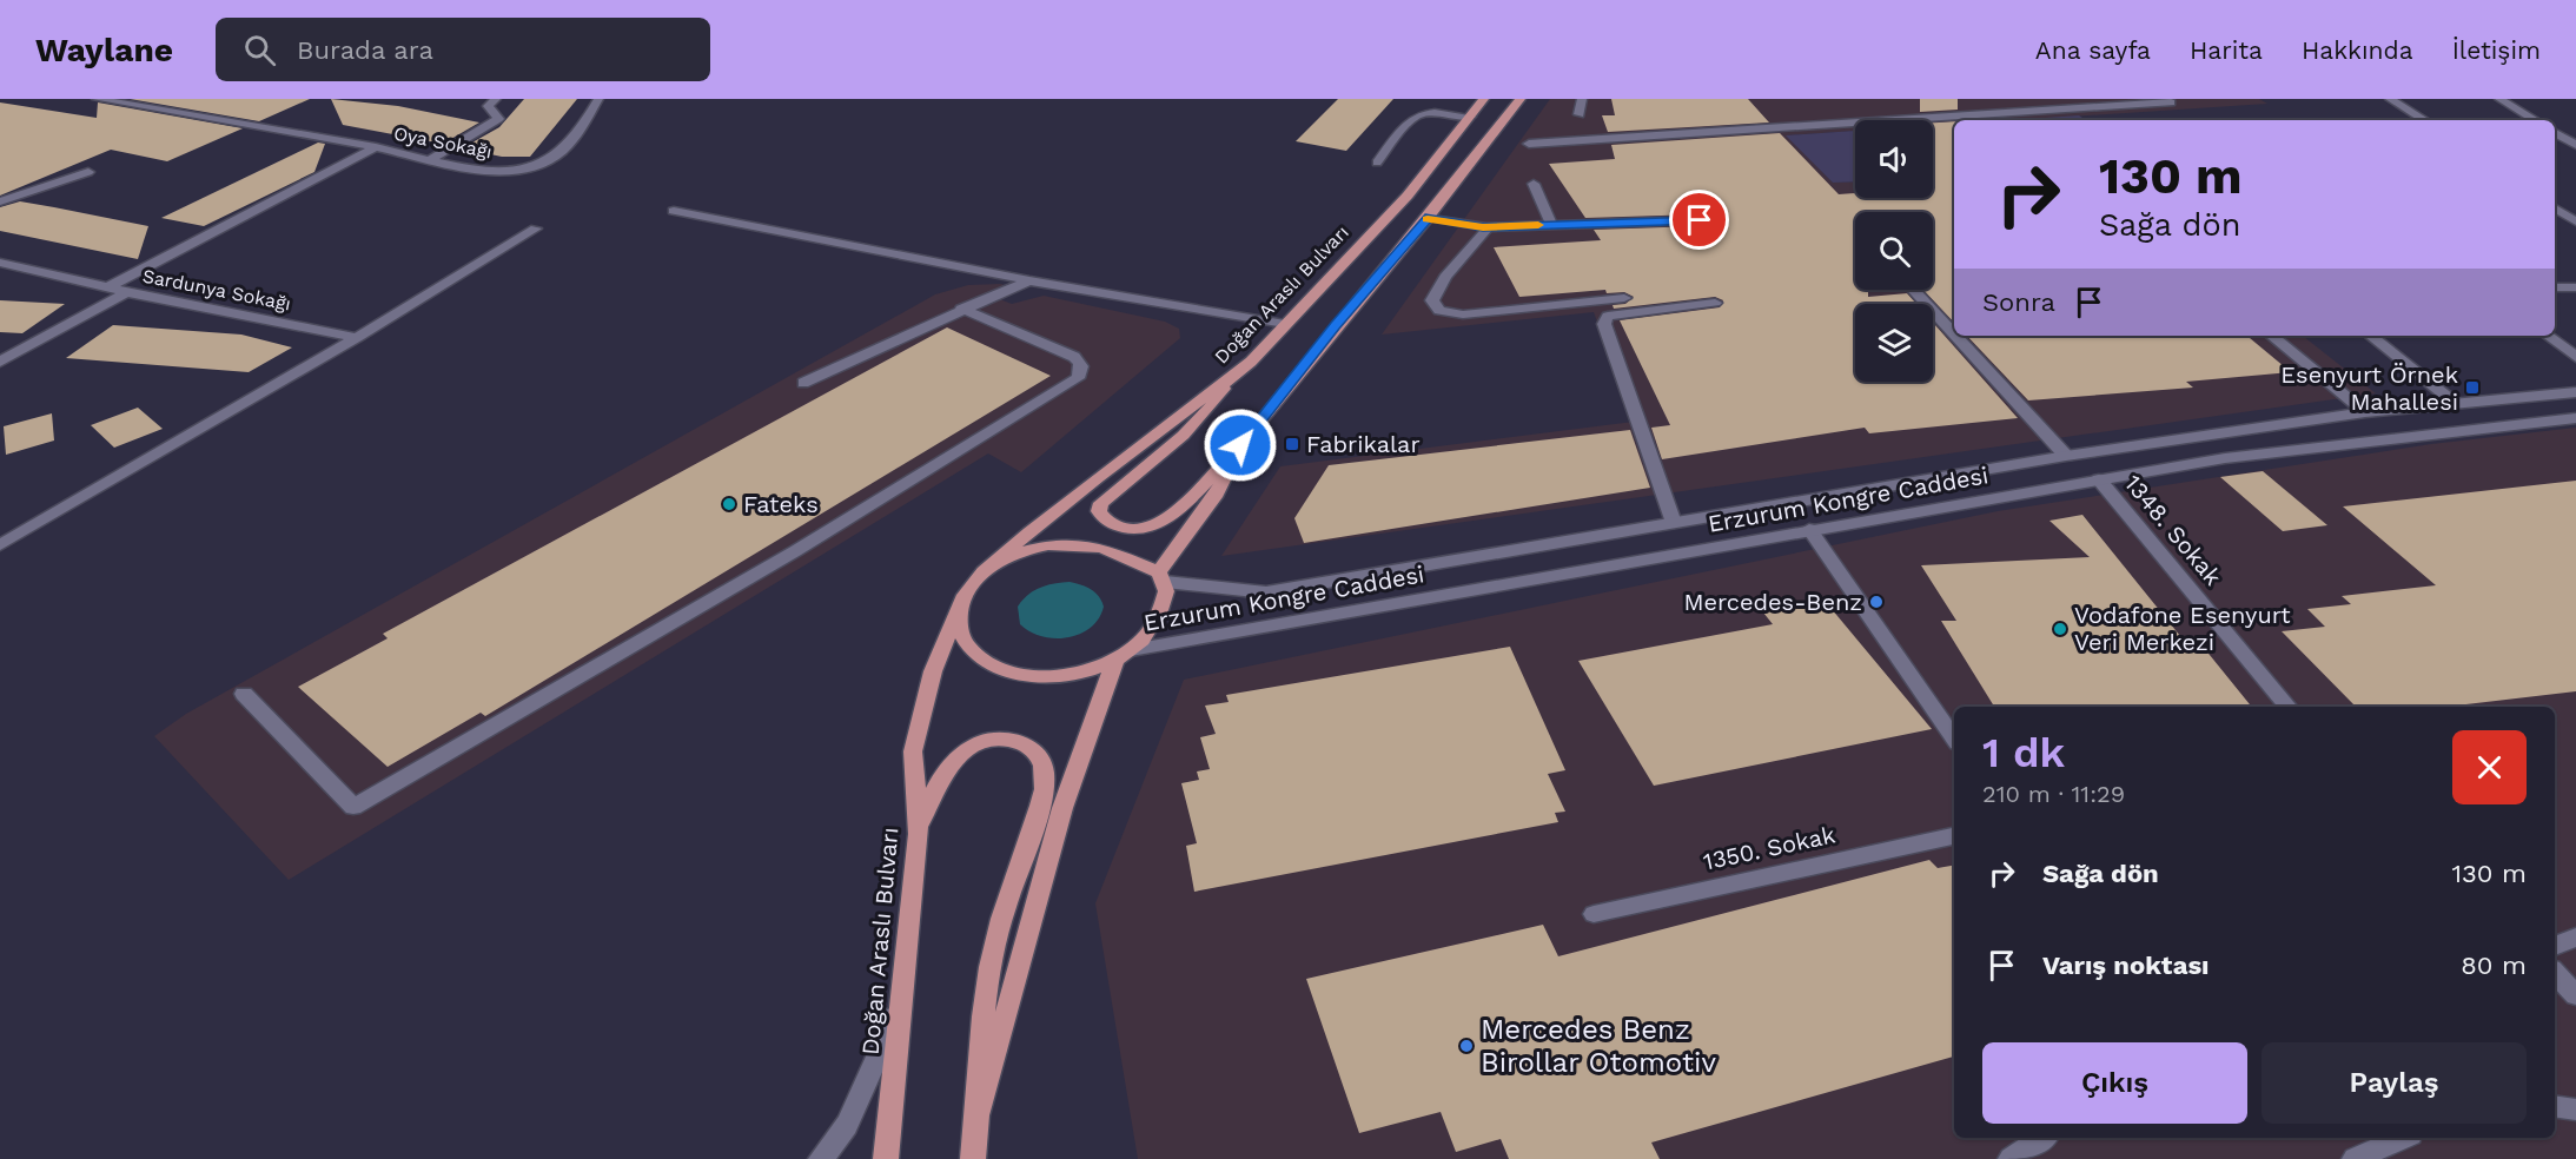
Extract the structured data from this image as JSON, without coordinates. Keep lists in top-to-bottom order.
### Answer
{
  "streets": {
    "main road": ["Doğan Araslı Bulvarı"],
    "street": [
      "Oya Sokağı",
      "Sardunya Sokağı",
      "Erzurum Kongre Caddesi",
      "1348. Sokak",
      "1350. Sokak"
    ]
  },
  "crossings": [
    ["Doğan Araslı Bulvarı", "Erzurum Kongre Caddesi"],
    ["Erzurum Kongre Caddesi", "1348. Sokak"]
  ],
  "places": {
    "transit": ["Esenyurt Örnek Mahallesi", "Fabrikalar"],
    "other": [
      "Fateks",
      "Mercedes-Benz",
      "Vodafone Esenyurt Veri Merkezi",
      "Mercedes Benz Birollar Otomotiv"
    ]
  },
  "page": {
    "header": "Waylane",
    "search": "Burada ara",
    "nav": [
      "Ana sayfa",
      "Harita",
      "Hakkında",
      "İletişim"
    ],
    "turn": ["130 m", "Sağa dön"],
    "then": "Sonra",
    "heading": ["1 dk", "210 m · 11:29"],
    "list": [
      {
        "name": "Sağa dön",
        "value": "130 m"
      },
      {
        "name": "Varış noktası",
        "value": "80 m"
      }
    ],
    "buttons": ["Çıkış", "Paylaş"]
  }
}
